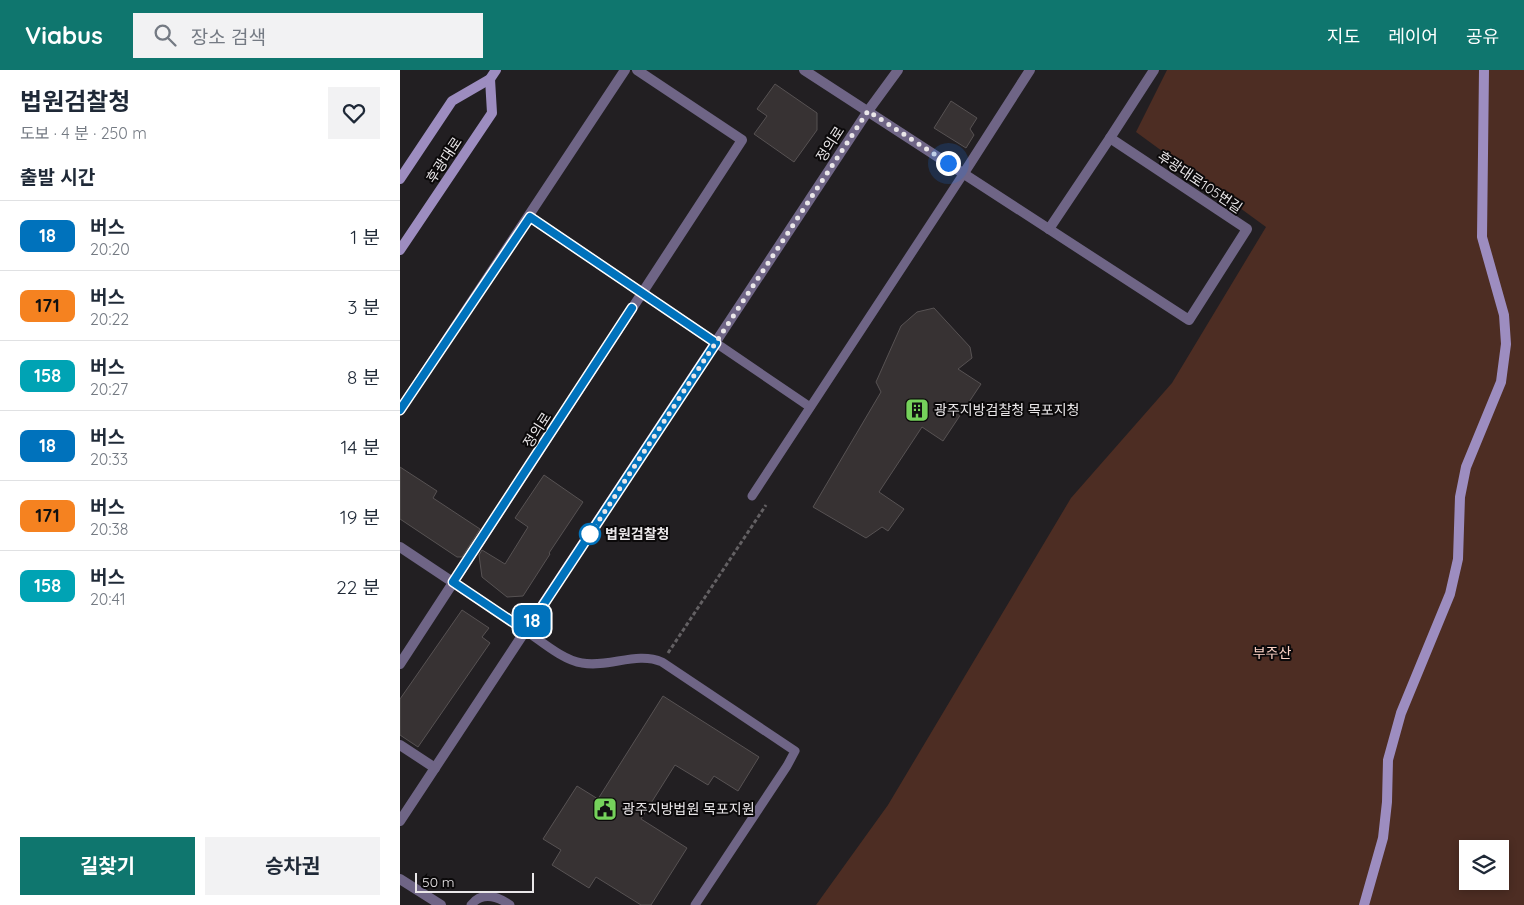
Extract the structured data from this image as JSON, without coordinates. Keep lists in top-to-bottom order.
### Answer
{
  "streets": {
    "street": ["정의로", "후광대로", "후광대로105번길"]
  },
  "crossings": [
    ["정의로", "후광대로105번길"]
  ],
  "parks": ["부주산"],
  "places": {
    "building": ["광주지방검찰청 목포지청"],
    "other": ["법원검찰청"],
    "public building": ["광주지방법원 목포지원"]
  },
  "lines": ["bus line 18"],
  "scale_bar": "50 m",
  "page": {
    "header": "Viabus",
    "search": "장소 검색",
    "nav": ["지도", "레이어", "공유"],
    "heading": [
      ["법원검찰청", "도보 · 4 분 · 250 m"],
      "출발 시간"
    ],
    "on_map": "18",
    "list": [
      {
        "mark": "18",
        "name": "버스",
        "note": "20:20",
        "value": "1 분"
      },
      {
        "mark": "171",
        "name": "버스",
        "note": "20:22",
        "value": "3 분"
      },
      {
        "mark": "158",
        "name": "버스",
        "note": "20:27",
        "value": "8 분"
      },
      {
        "mark": "18",
        "name": "버스",
        "note": "20:33",
        "value": "14 분"
      },
      {
        "mark": "171",
        "name": "버스",
        "note": "20:38",
        "value": "19 분"
      },
      {
        "mark": "158",
        "name": "버스",
        "note": "20:41",
        "value": "22 분"
      }
    ],
    "buttons": ["길찾기", "승차권"],
    "scale": "50 m"
  }
}
